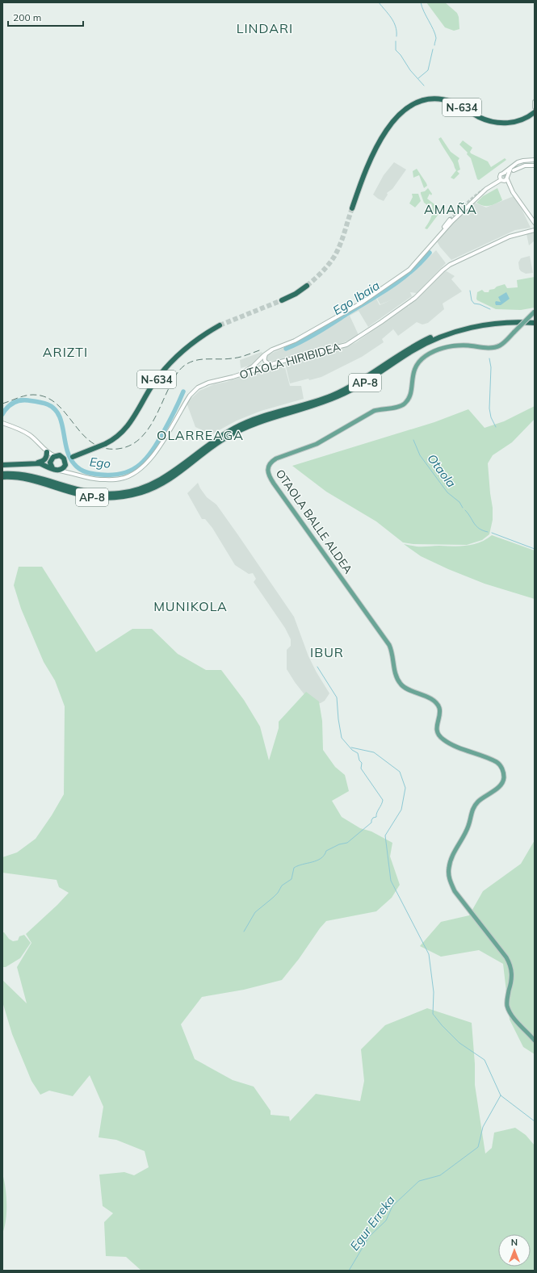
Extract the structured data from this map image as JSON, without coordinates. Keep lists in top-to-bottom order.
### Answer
{
  "streets": {
    "highway": ["N-634", "AP-8"],
    "main road": ["OTAOLA BALLE ALDEA"],
    "street": ["OTAOLA HIRIBIDEA"]
  },
  "districts": [
    "LINDARI",
    "AMAÑA",
    "ARIZTI",
    "OLARREAGA",
    "MUNIKOLA",
    "IBUR"
  ],
  "water": [
    "Ego Ibaia",
    "Ego",
    "Otaola",
    "Egur Erreka"
  ],
  "scale_bar": "200 m",
  "north": "top"
}
